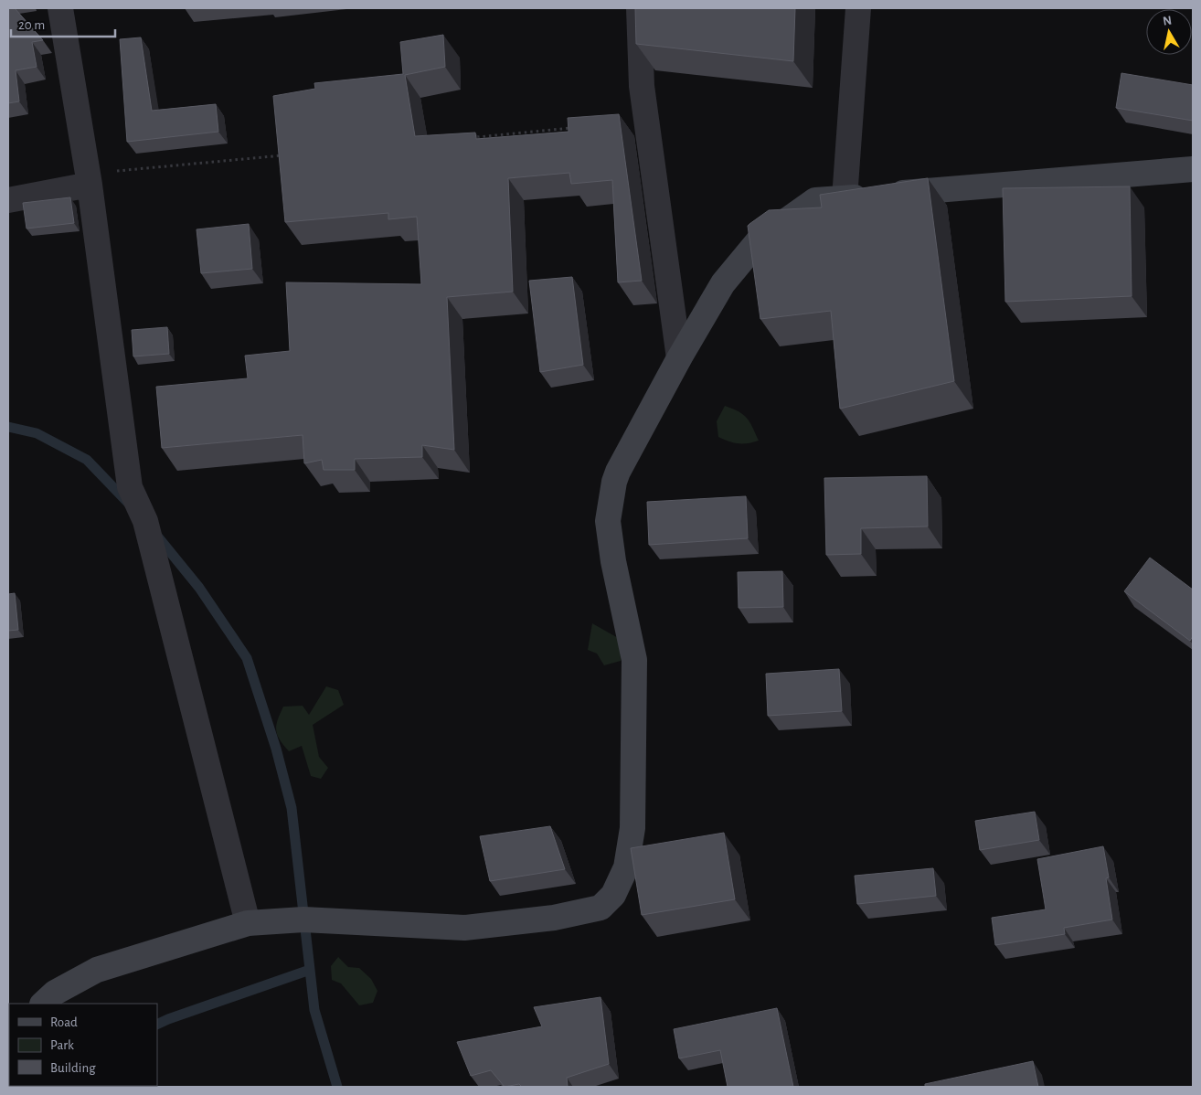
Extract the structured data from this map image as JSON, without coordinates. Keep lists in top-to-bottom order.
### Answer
{
  "legend": ["Road", "Park", "Building"],
  "scale_bar": "20 m",
  "north": "top"
}
